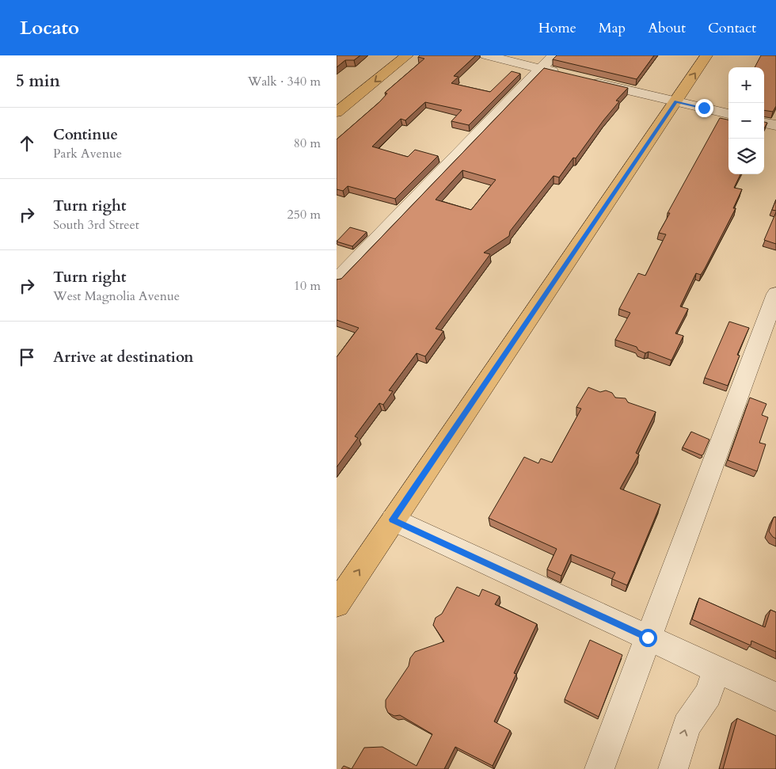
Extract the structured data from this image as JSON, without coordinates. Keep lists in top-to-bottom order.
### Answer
{
  "page": {
    "header": "Locato",
    "nav": [
      "Home",
      "Map",
      "About",
      "Contact"
    ],
    "heading": ["5 min", "Walk · 340 m"],
    "map_buttons": ["+", "−"],
    "list": [
      ["Continue", "Park Avenue", "80 m"],
      ["Turn right", "South 3rd Street", "250 m"],
      ["Turn right", "West Magnolia Avenue", "10 m"],
      "Arrive at destination"
    ]
  }
}
